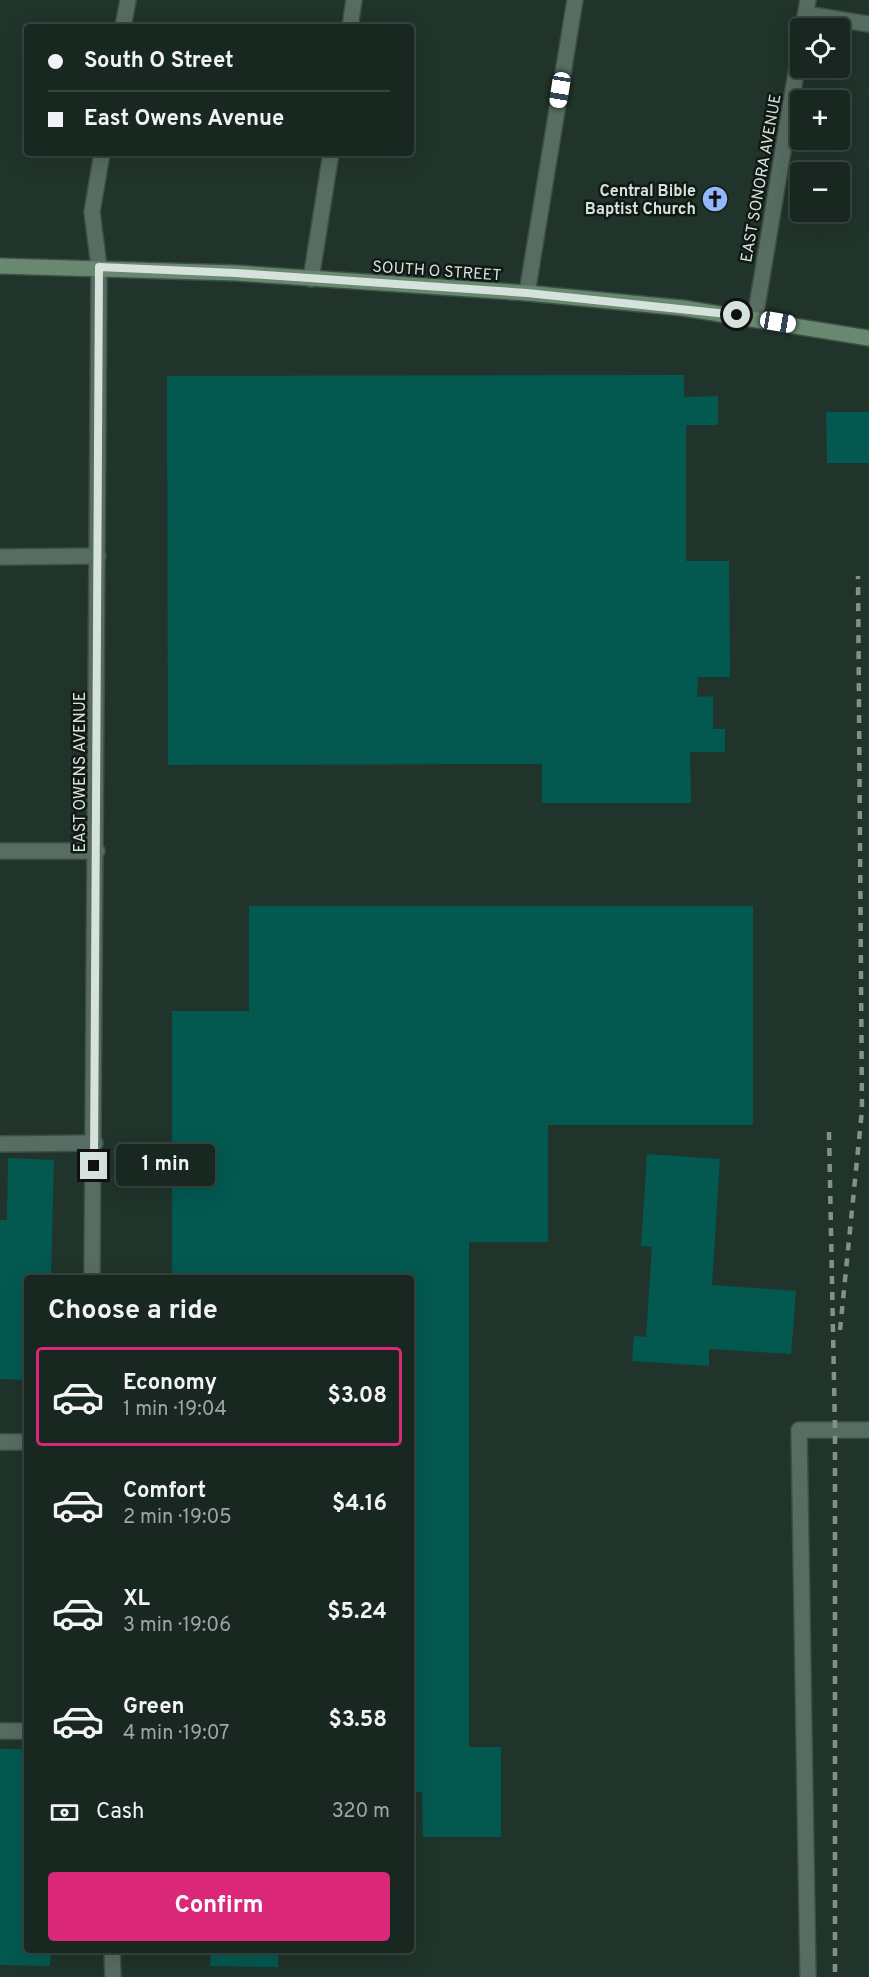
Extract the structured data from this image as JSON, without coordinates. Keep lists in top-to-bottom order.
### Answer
{
  "streets": {
    "main road": ["SOUTH O STREET"],
    "street": ["EAST SONORA AVENUE", "EAST OWENS AVENUE"]
  },
  "crossings": [
    ["EAST SONORA AVENUE", "SOUTH O STREET"],
    ["SOUTH O STREET", "EAST OWENS AVENUE"]
  ],
  "places": {
    "church": ["Central Bible Baptist Church"]
  },
  "page": {
    "map_buttons": ["+", "−"],
    "banner": ["South O Street", "East Owens Avenue"],
    "bubble": "1 min",
    "heading": "Choose a ride",
    "list": [
      {
        "name": "Economy",
        "note": "1 min · 19:04",
        "value": "$3.08"
      },
      {
        "name": "Comfort",
        "note": "2 min · 19:05",
        "value": "$4.16"
      },
      {
        "name": "XL",
        "note": "3 min · 19:06",
        "value": "$5.24"
      },
      {
        "name": "Green",
        "note": "4 min · 19:07",
        "value": "$3.58"
      }
    ],
    "pay": ["Cash", "320 m"],
    "buttons": "Confirm"
  }
}
